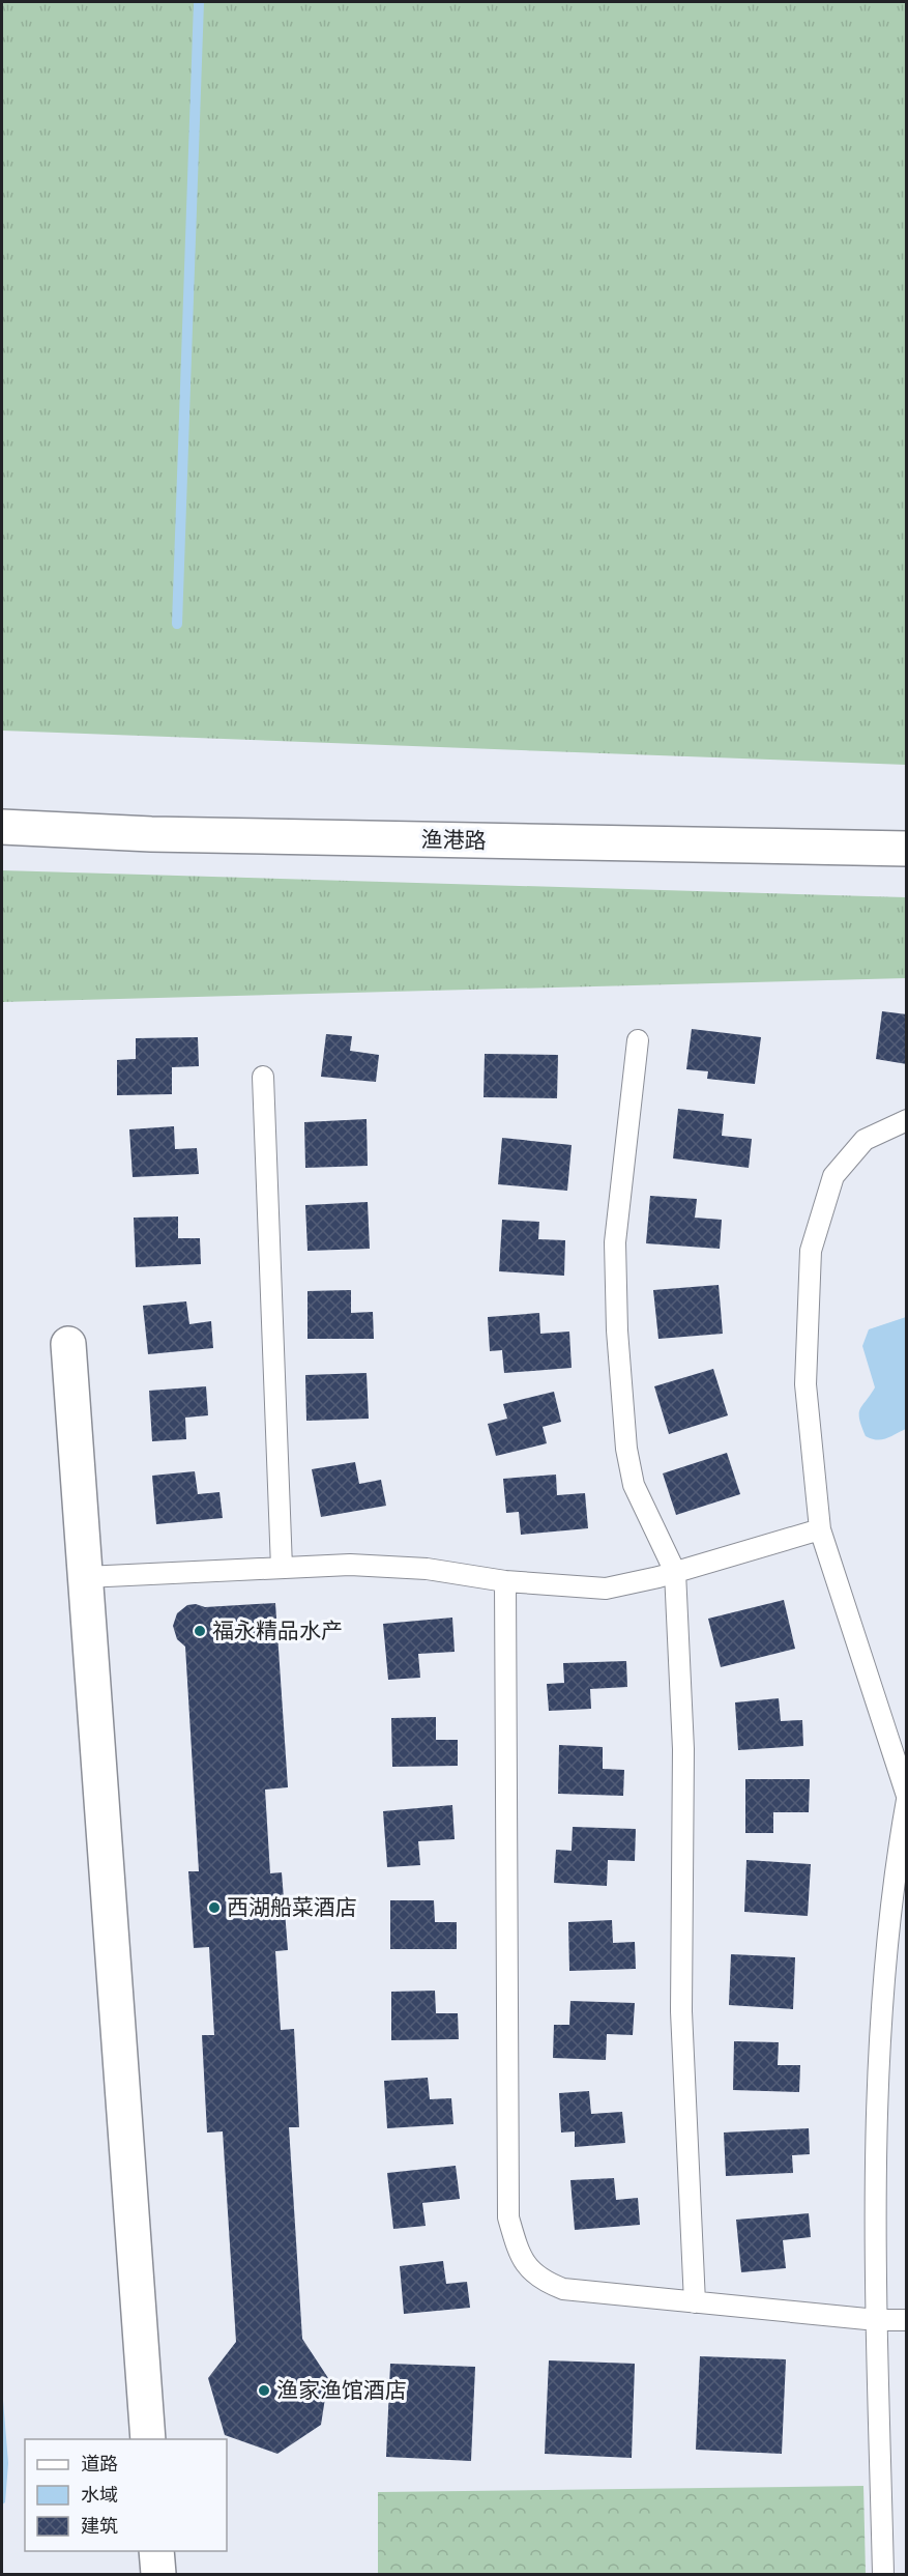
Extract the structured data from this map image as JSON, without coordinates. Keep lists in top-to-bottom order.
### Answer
{
  "streets": {
    "street": ["渔港路"]
  },
  "places": ["福永精品水产", "西湖船菜酒店", "渔家渔馆酒店"],
  "legend": ["道路", "水域", "建筑"]
}
